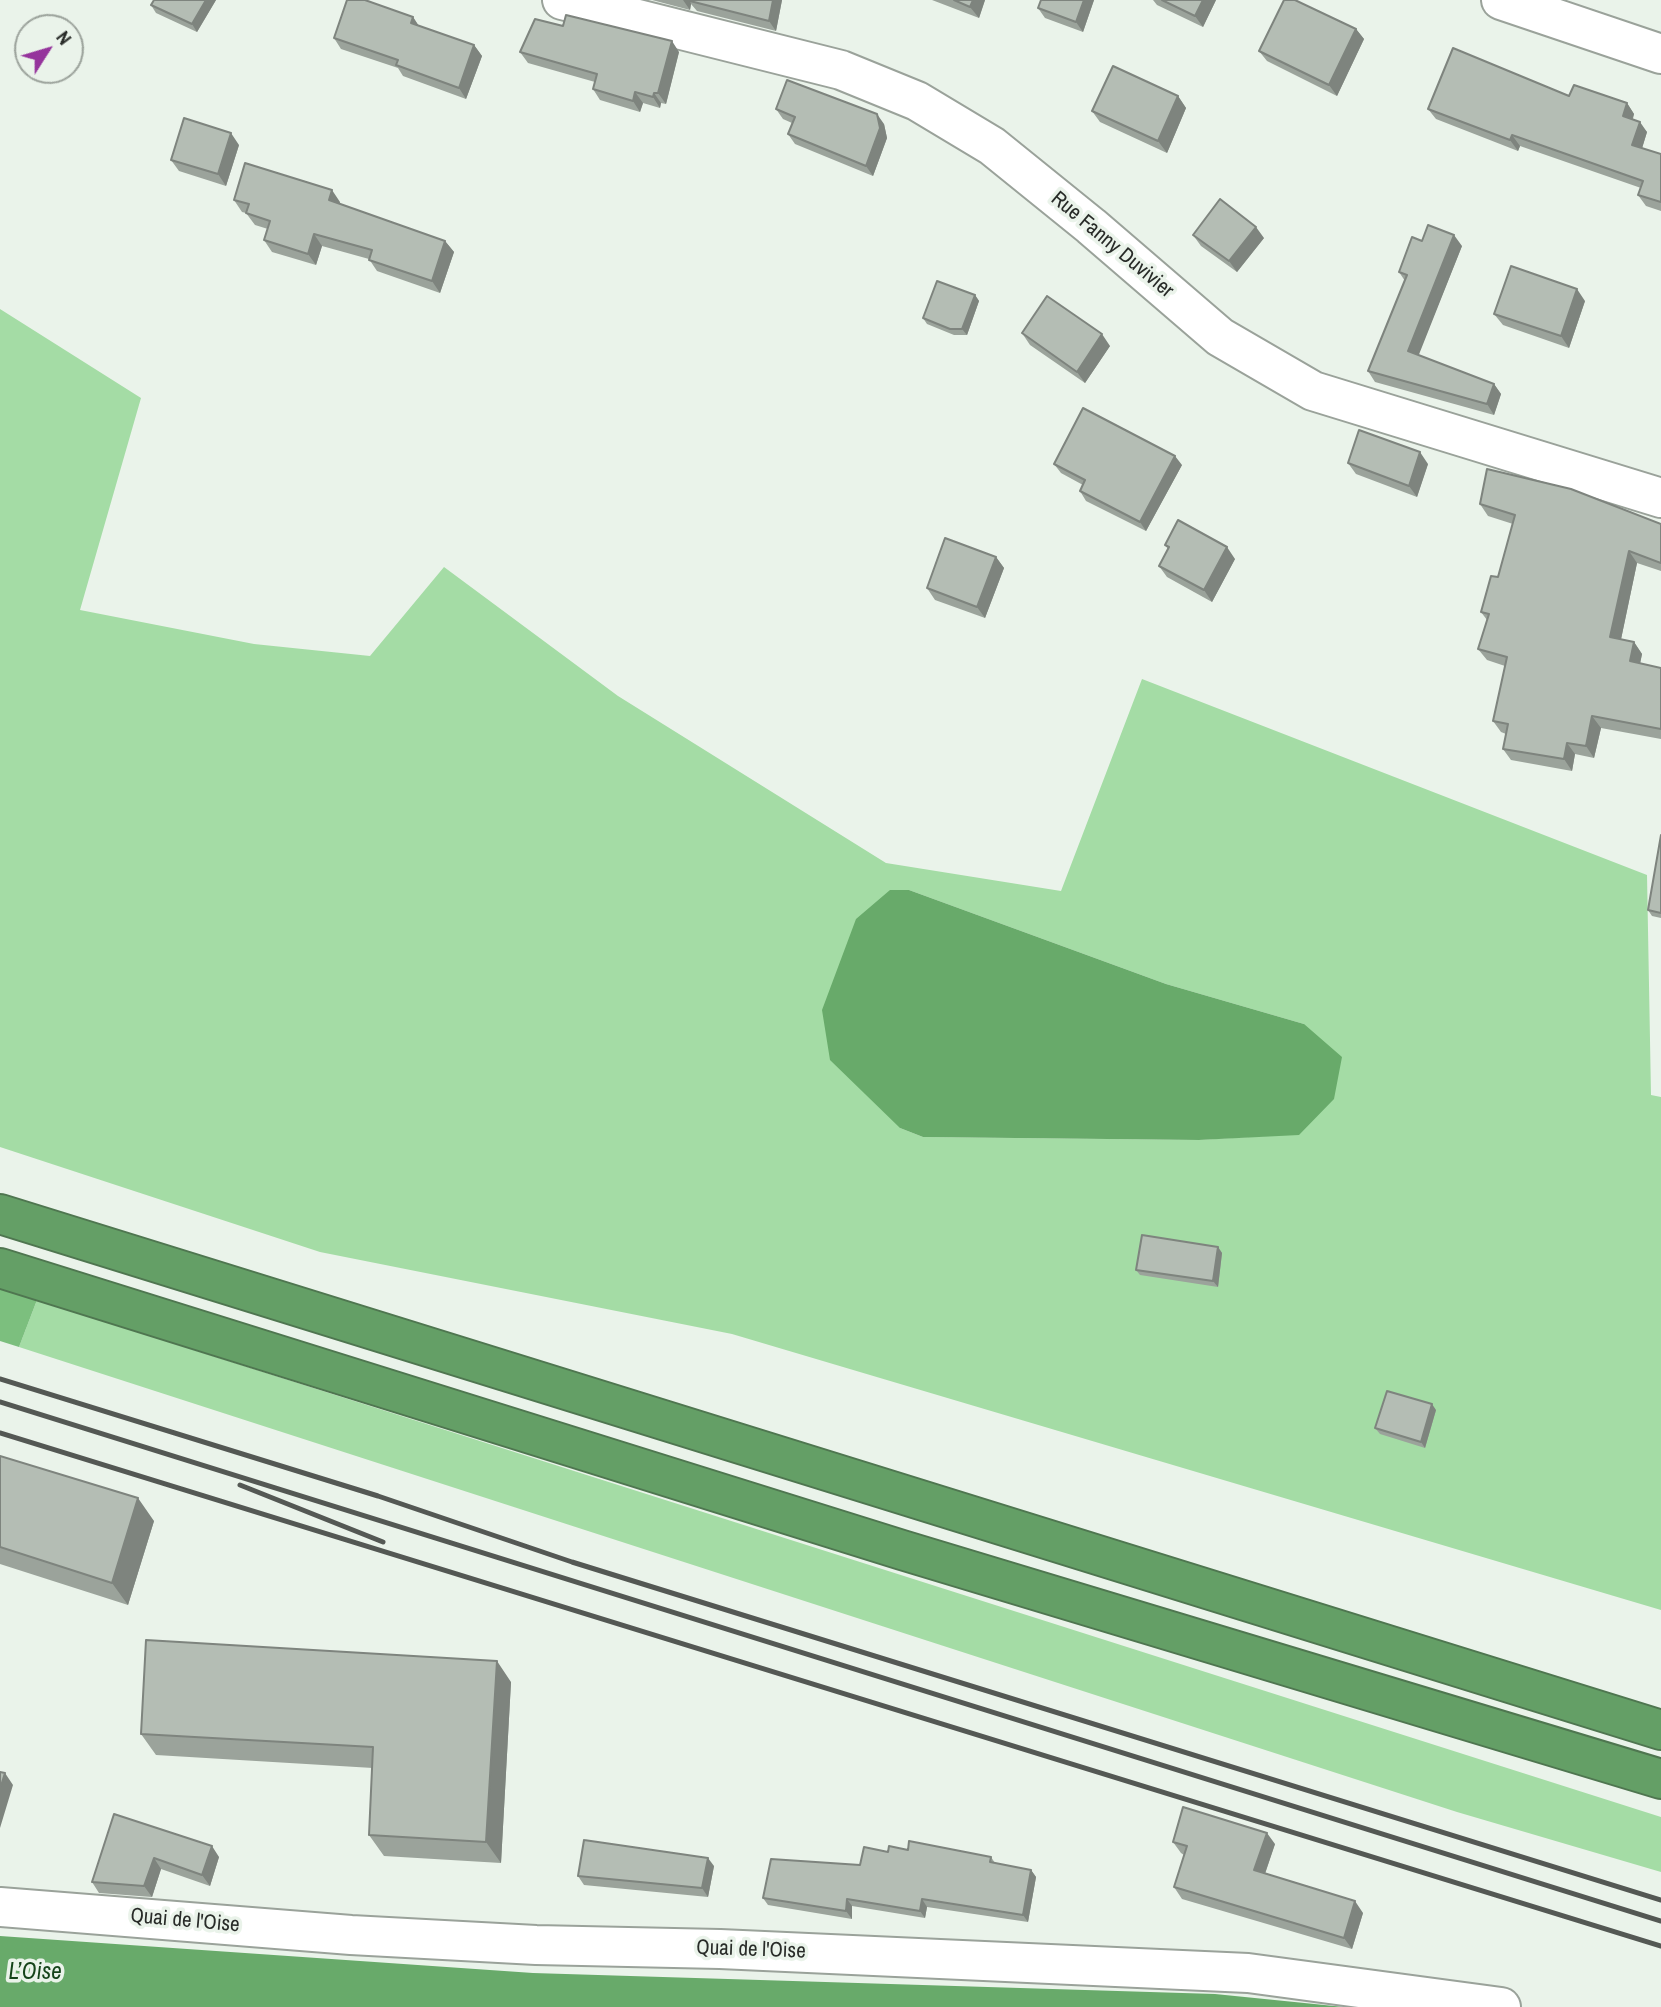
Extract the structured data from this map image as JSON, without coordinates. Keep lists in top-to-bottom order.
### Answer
{
  "streets": {
    "street": ["Rue Fanny Duvivier", "Quai de l'Oise"]
  },
  "water": ["L’Oise"],
  "north": "top right"
}
